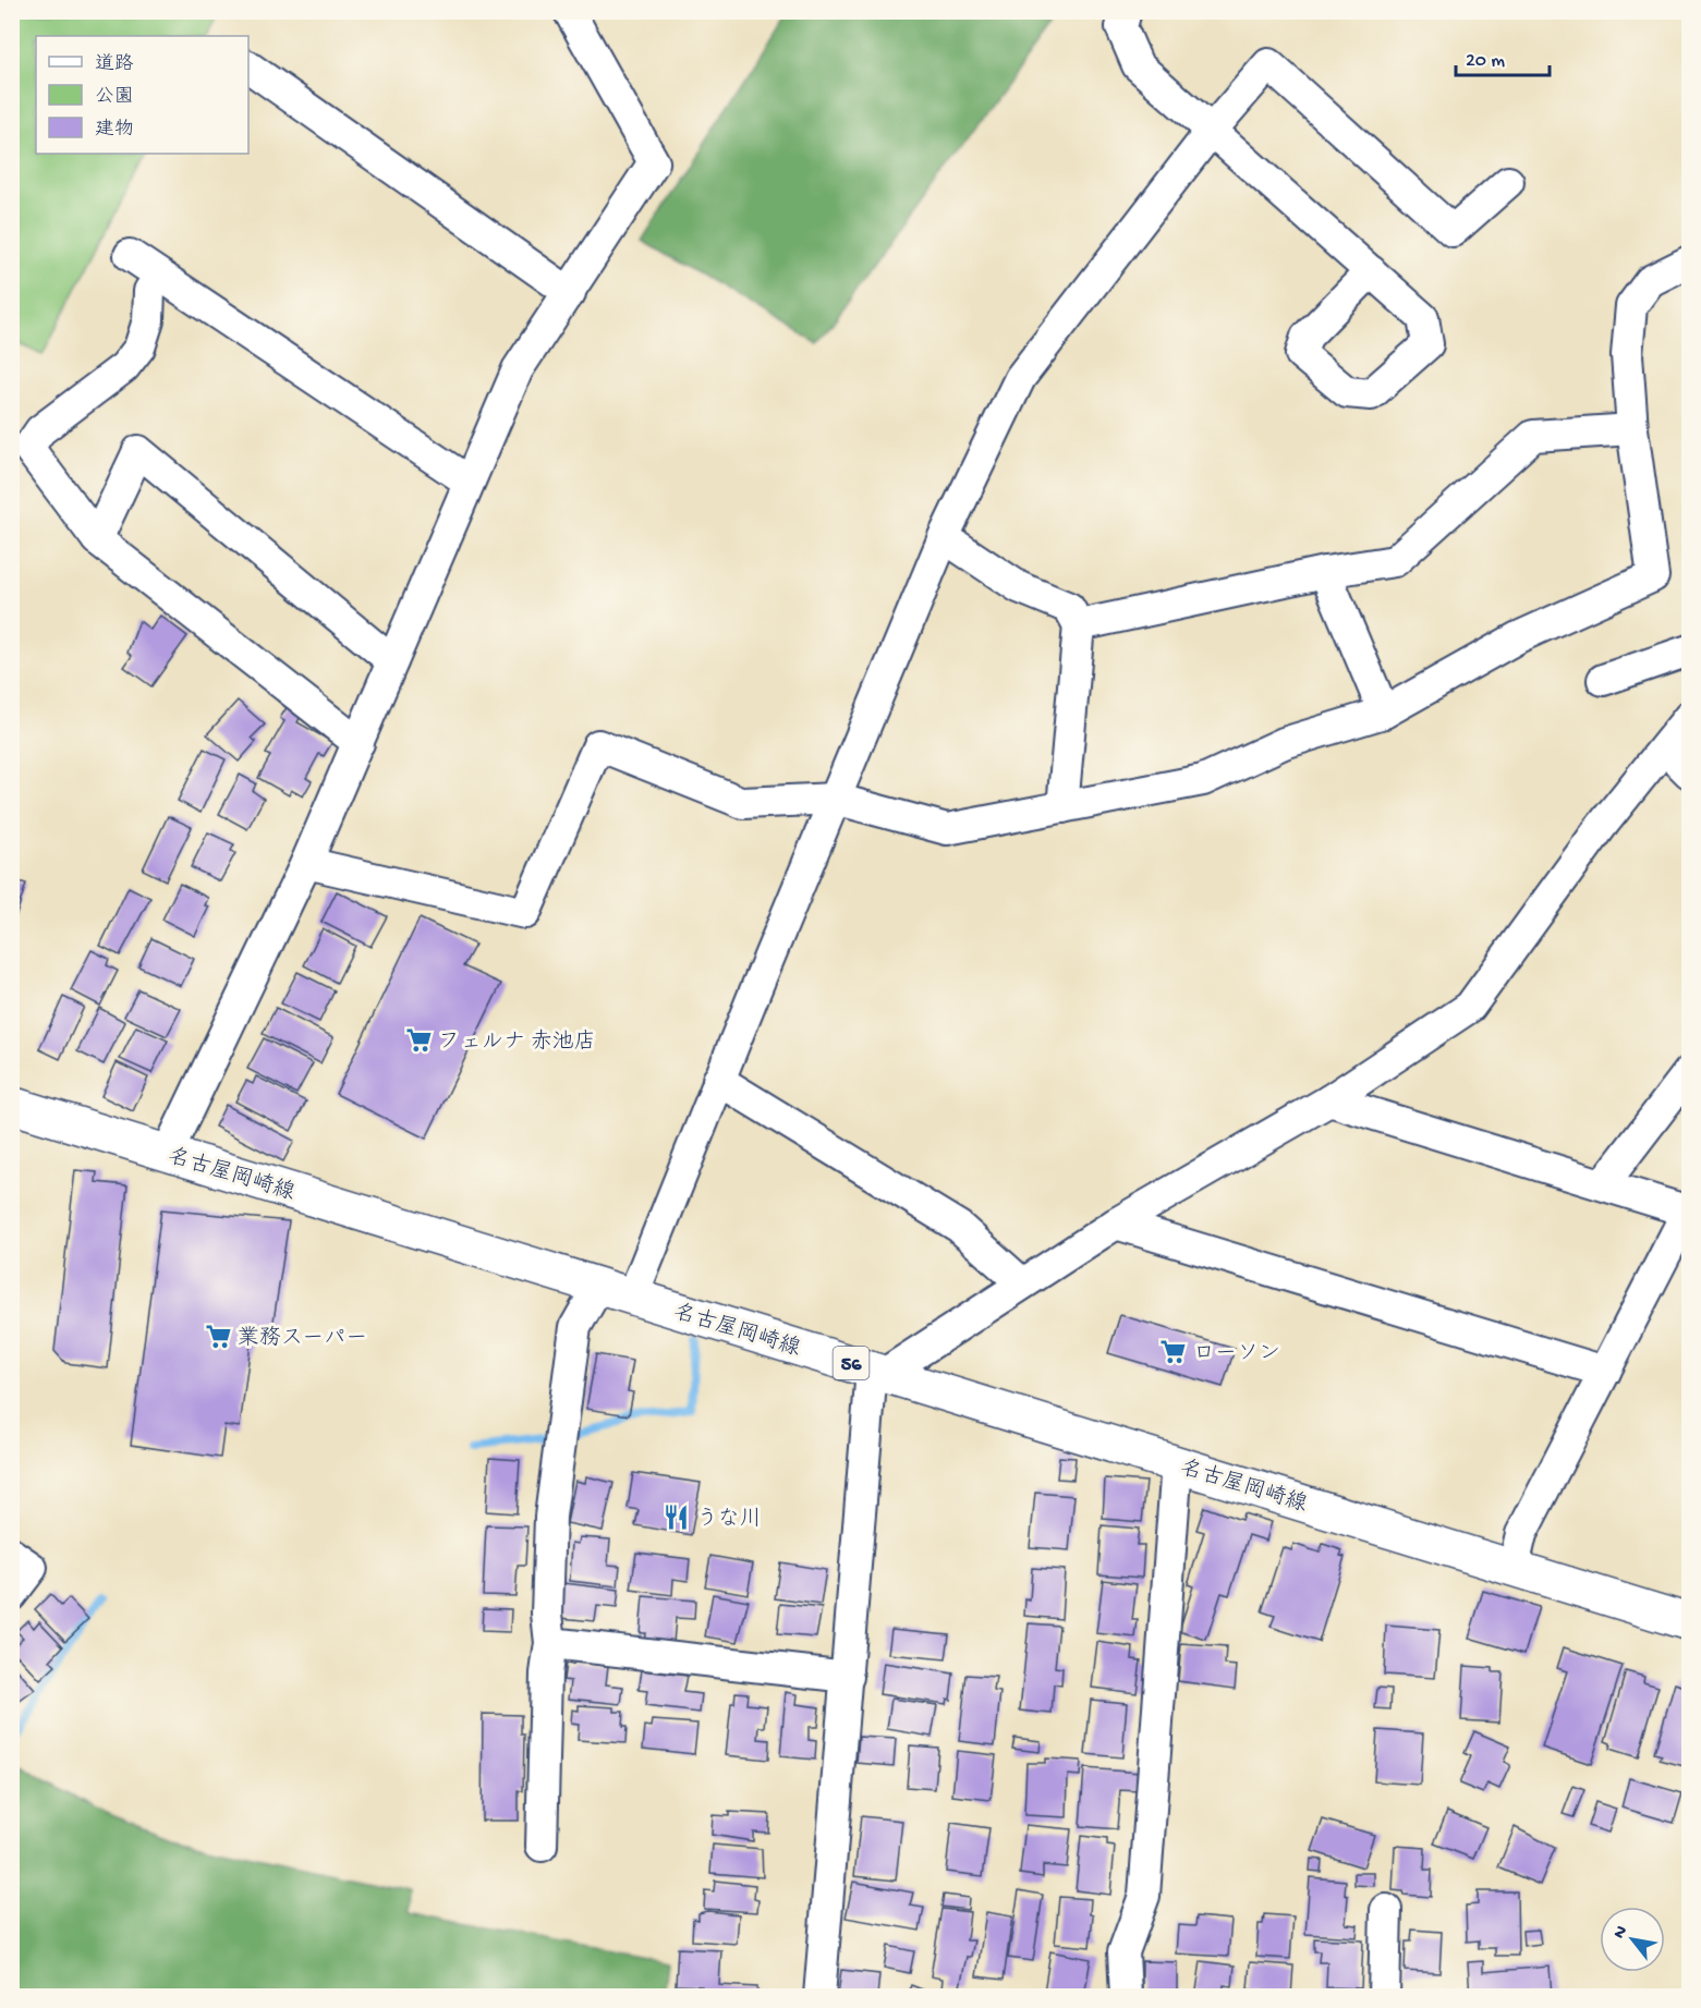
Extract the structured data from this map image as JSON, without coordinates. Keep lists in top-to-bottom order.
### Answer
{
  "streets": {
    "main road": ["名古屋岡崎線", "56"]
  },
  "places": {
    "supermarket": ["フェルナ 赤池店", "業務スーパー", "ローソン"],
    "restaurant": ["うな川"]
  },
  "legend": ["道路", "公園", "建物"],
  "scale_bar": "20 m",
  "north": "top left"
}
